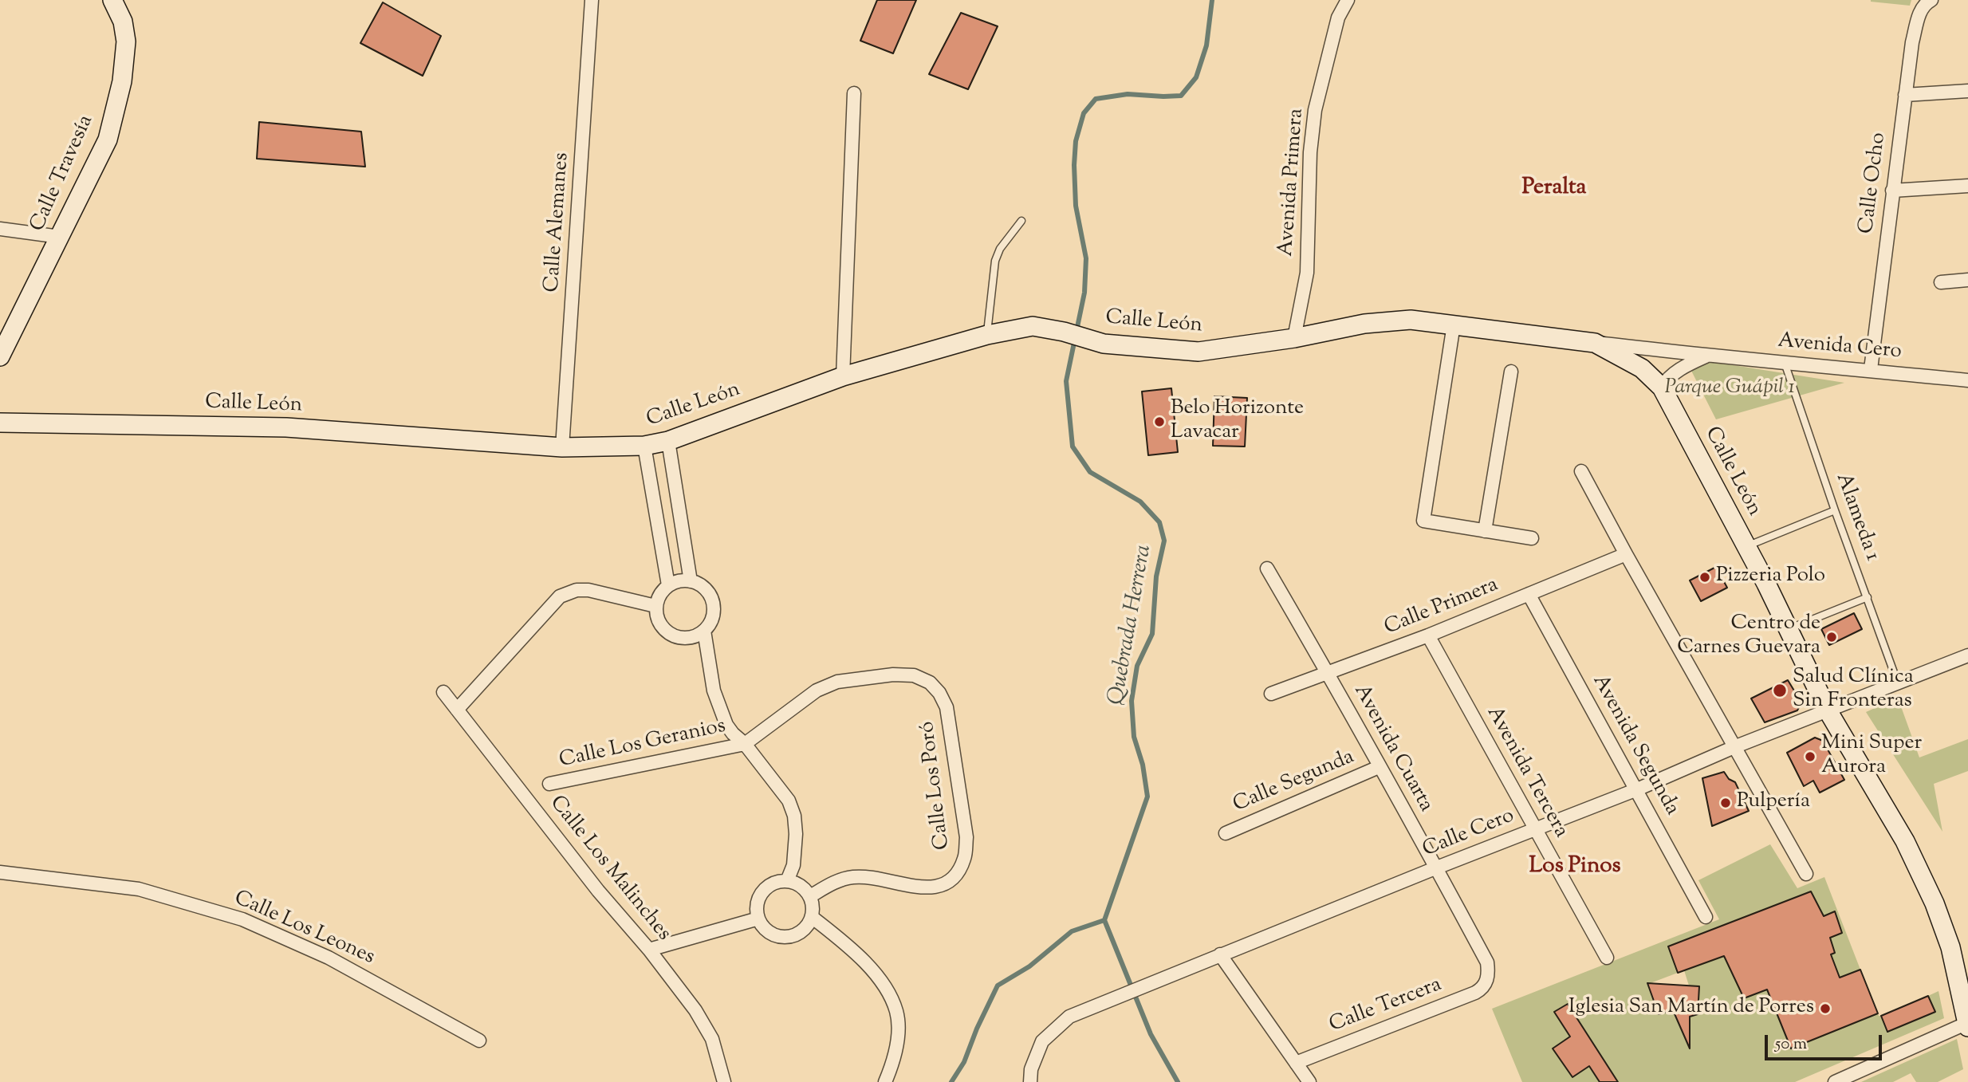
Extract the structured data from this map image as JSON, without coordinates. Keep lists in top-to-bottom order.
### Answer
{
  "streets": {
    "main road": ["Calle Travesía", "Calle León"],
    "street": [
      "Avenida Primera",
      "Calle Ocho",
      "Calle Alemanes",
      "Avenida Cero",
      "Calle Primera",
      "Calle Los Geranios",
      "Avenida Segunda",
      "Avenida Cuarta",
      "Avenida Tercera",
      "Calle Segunda",
      "Calle Los Poró",
      "Calle Cero",
      "Calle Los Malinches",
      "Calle Los Leones",
      "Calle Tercera"
    ],
    "lane": ["Alameda 1"]
  },
  "crossings": [
    ["Avenida Primera", "Calle León"],
    ["Calle Ocho", "Avenida Cero"],
    ["Calle Alemanes", "Calle León"],
    ["Calle León", "Avenida Cero"],
    ["Calle León", "Calle Cero"],
    ["Avenida Cero", "Alameda 1"],
    ["Calle Primera", "Avenida Segunda"],
    ["Calle Primera", "Avenida Cuarta"],
    ["Calle Primera", "Avenida Tercera"],
    ["Calle Los Geranios", "Calle Los Poró"],
    ["Avenida Segunda", "Calle Cero"],
    ["Avenida Cuarta", "Calle Segunda"],
    ["Avenida Cuarta", "Calle Cero"],
    ["Avenida Cuarta", "Calle Tercera"],
    ["Avenida Tercera", "Calle Cero"]
  ],
  "districts": ["Peralta", "Los Pinos"],
  "water": ["Quebrada Herrera"],
  "parks": ["Parque Guápil 1"],
  "places": [
    "Belo Horizonte Lavacar",
    "Pizzeria Polo",
    "Centro de Carnes Guevara",
    "Salud Clínica Sin Fronteras",
    "Mini Super Aurora",
    "Pulpería",
    "Iglesia San Martín de Porres"
  ],
  "scale_bar": "50 m"
}
